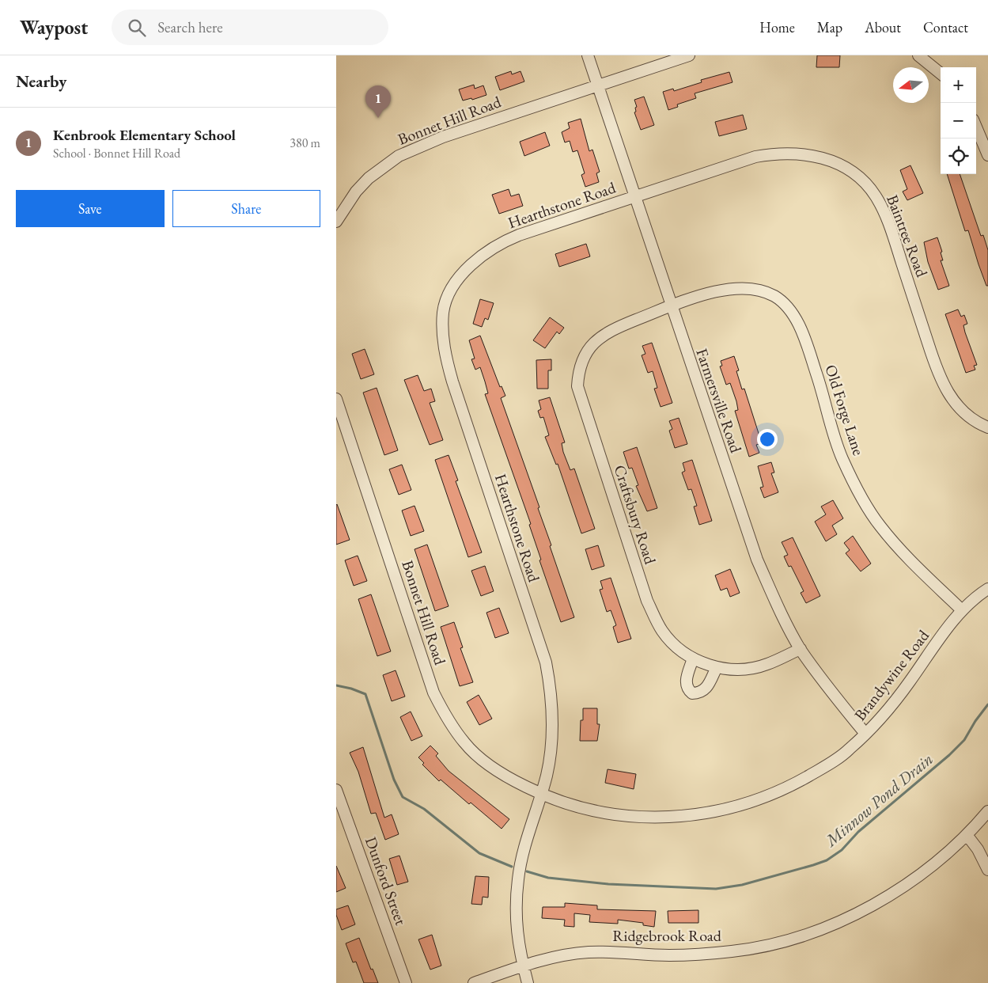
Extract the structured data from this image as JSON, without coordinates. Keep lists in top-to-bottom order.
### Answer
{
  "streets": {
    "street": [
      "Bonnet Hill Road",
      "Hearthstone Road",
      "Baintree Road",
      "Farmersville Road",
      "Old Forge Lane",
      "Craftsbury Road",
      "Brandywine Road",
      "Dunford Street",
      "Ridgebrook Road"
    ]
  },
  "crossings": [
    ["Bonnet Hill Road", "Hearthstone Road"],
    ["Bonnet Hill Road", "Farmersville Road"],
    ["Bonnet Hill Road", "Brandywine Road"],
    ["Hearthstone Road", "Baintree Road"],
    ["Hearthstone Road", "Farmersville Road"],
    ["Hearthstone Road", "Brandywine Road"],
    ["Hearthstone Road", "Ridgebrook Road"],
    ["Baintree Road", "Farmersville Road"],
    ["Farmersville Road", "Old Forge Lane"],
    ["Farmersville Road", "Craftsbury Road"],
    ["Farmersville Road", "Brandywine Road"],
    ["Old Forge Lane", "Craftsbury Road"],
    ["Old Forge Lane", "Brandywine Road"]
  ],
  "water": ["Minnow Pond Drain"],
  "north": "left",
  "page": {
    "header": "Waypost",
    "search": "Search here",
    "nav": [
      "Home",
      "Map",
      "About",
      "Contact"
    ],
    "heading": "Nearby",
    "map_buttons": ["+", "−"],
    "pins": "1",
    "list": [
      {
        "mark": "1",
        "name": "Kenbrook Elementary School",
        "note": "School · Bonnet Hill Road",
        "value": "380 m"
      }
    ],
    "buttons": ["Save", "Share"]
  }
}
